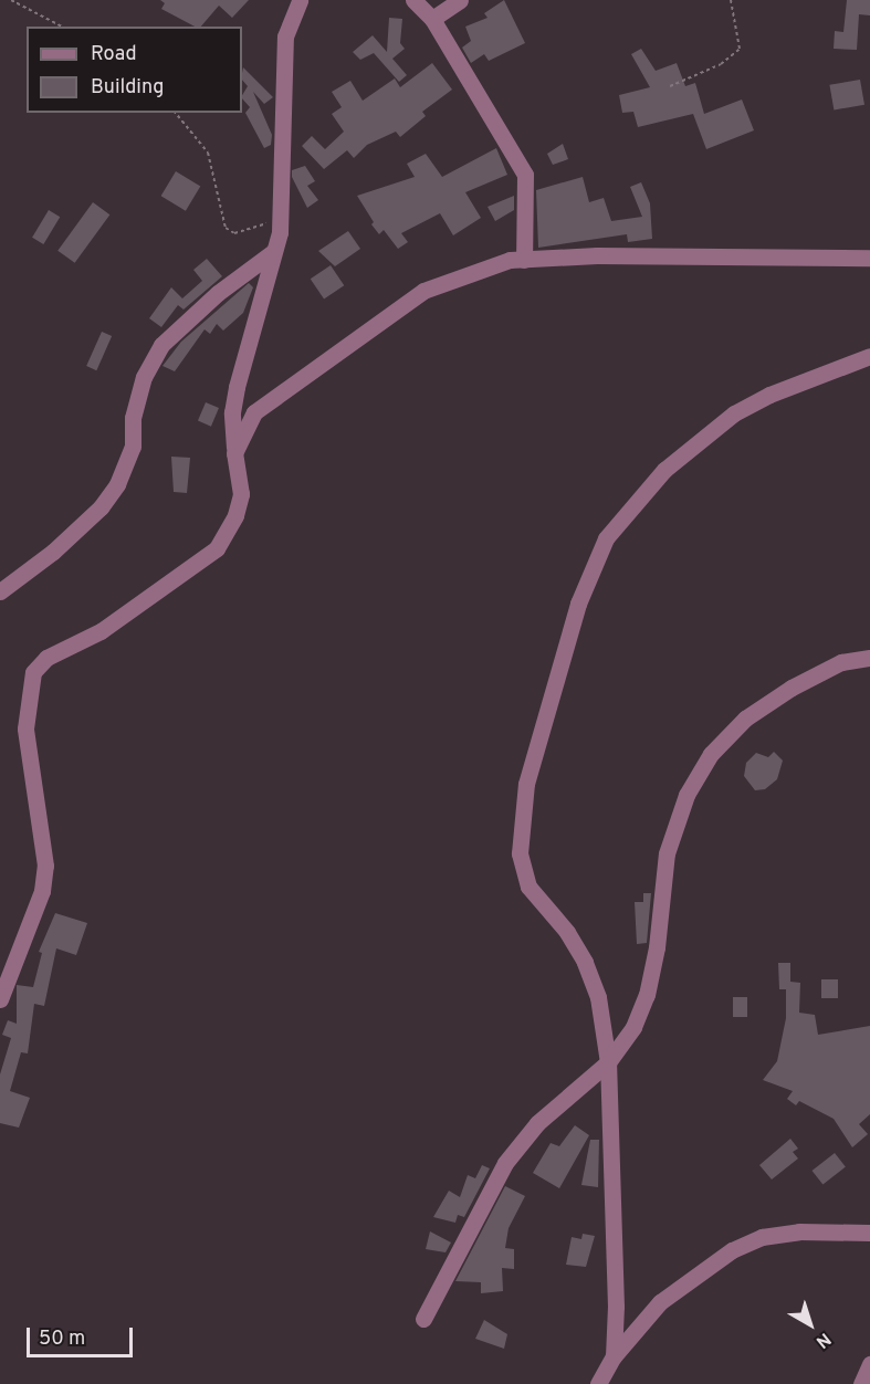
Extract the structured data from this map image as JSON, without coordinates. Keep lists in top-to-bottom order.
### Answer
{
  "legend": ["Road", "Building"],
  "scale_bar": "50 m",
  "north": "bottom right"
}
